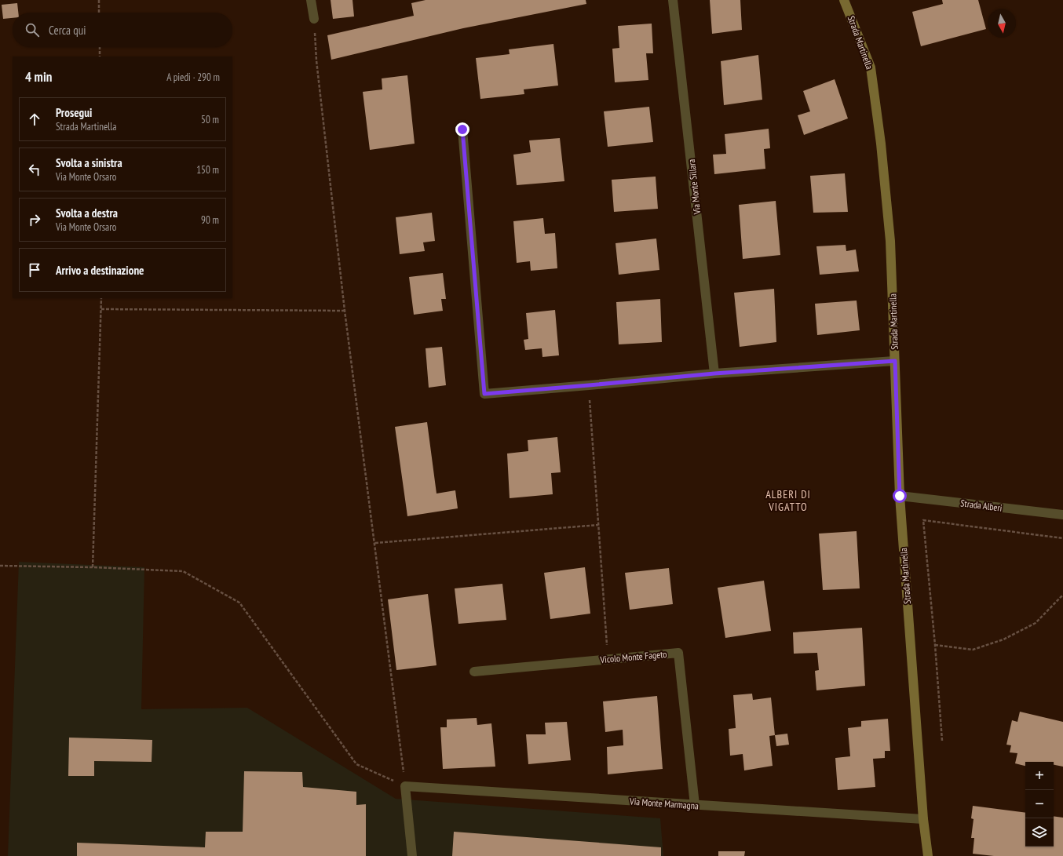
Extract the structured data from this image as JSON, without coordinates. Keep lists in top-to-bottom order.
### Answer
{
  "streets": {
    "street": [
      "Strada Martinella",
      "Via Monte Sillara",
      "Strada Alberi",
      "Vicolo Monte Fageto",
      "Via Monte Marmagna"
    ]
  },
  "crossings": [
    ["Strada Martinella", "Strada Alberi"],
    ["Strada Martinella", "Via Monte Marmagna"],
    ["Vicolo Monte Fageto", "Via Monte Marmagna"]
  ],
  "districts": ["ALBERI DI VIGATTO"],
  "north": "bottom",
  "page": {
    "search": "Cerca qui",
    "heading": ["4 min", "A piedi · 290 m"],
    "list": [
      ["Prosegui", "Strada Martinella", "50 m"],
      ["Svolta a sinistra", "Via Monte Orsaro", "150 m"],
      ["Svolta a destra", "Via Monte Orsaro", "90 m"],
      "Arrivo a destinazione"
    ],
    "map_buttons": ["+", "−"]
  }
}
